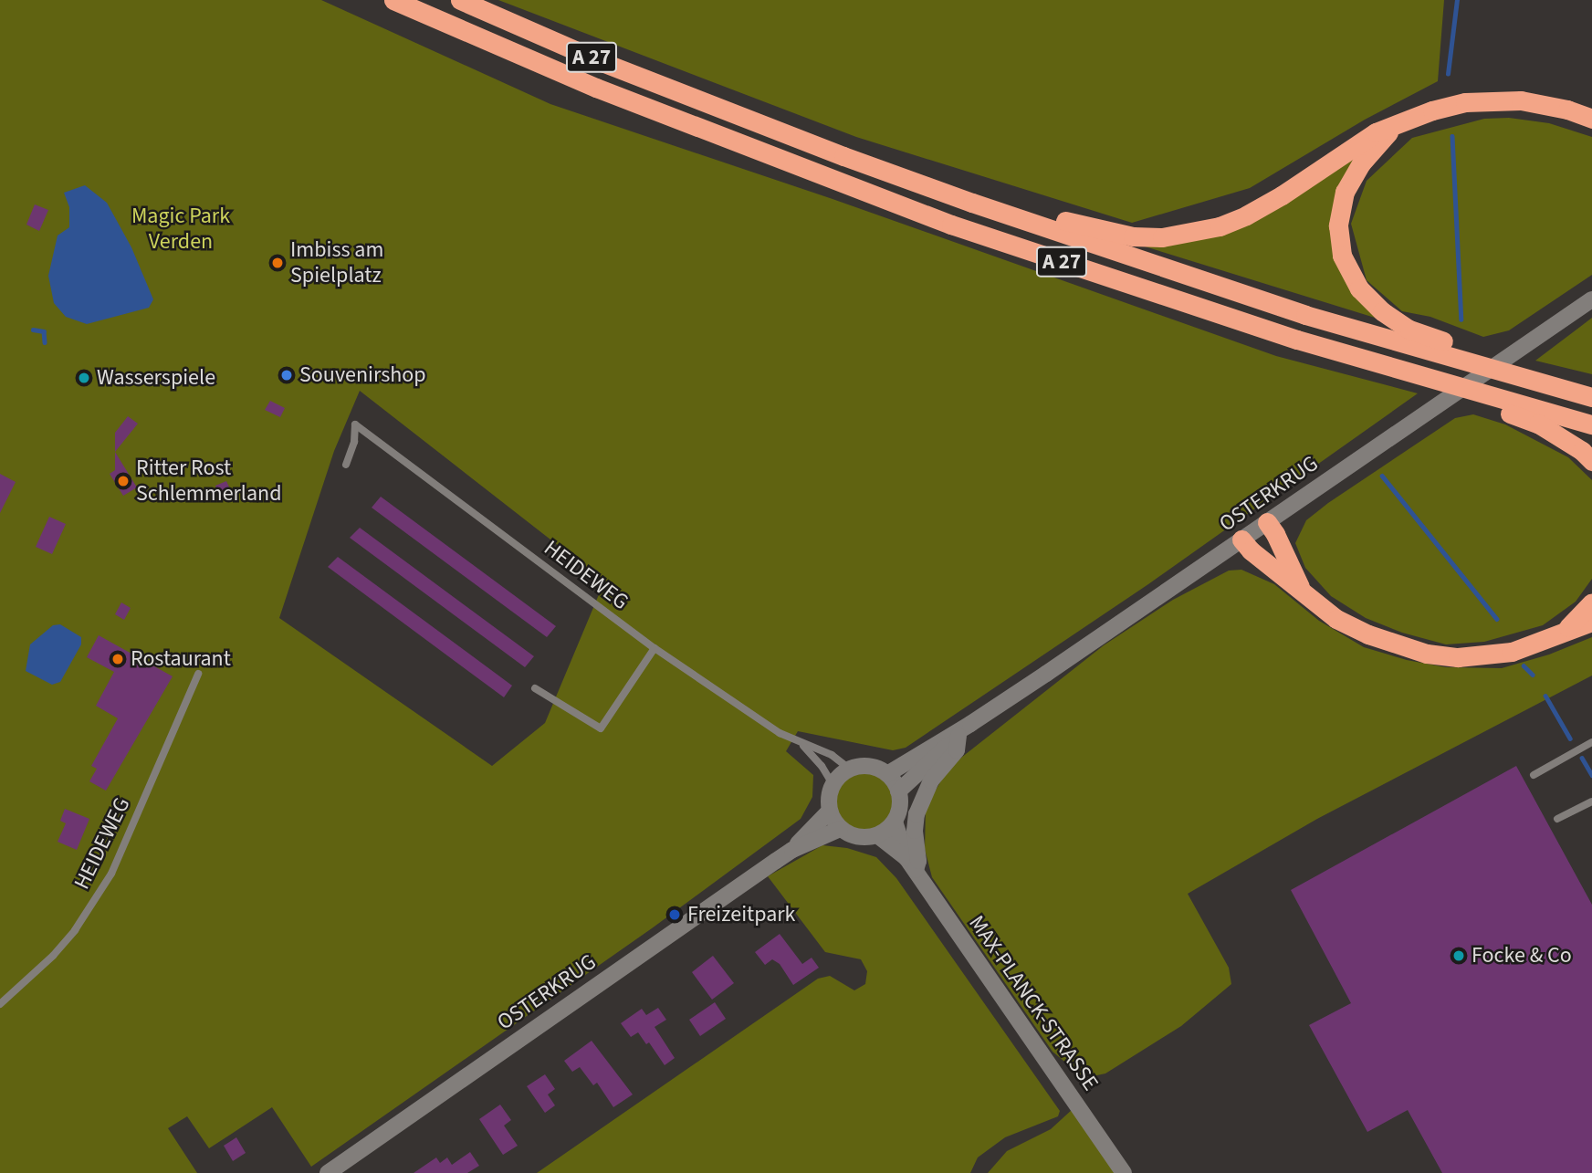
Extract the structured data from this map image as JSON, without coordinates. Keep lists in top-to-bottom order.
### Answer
{
  "streets": {
    "highway": ["A 27"],
    "main road": ["OSTERKRUG", "MAX-PLANCK-STRASSE"],
    "lane": ["HEIDEWEG"]
  },
  "crossings": [
    ["OSTERKRUG", "HEIDEWEG"],
    ["OSTERKRUG", "MAX-PLANCK-STRASSE"],
    ["HEIDEWEG", "MAX-PLANCK-STRASSE"]
  ],
  "parks": ["Magic Park Verden"],
  "places": [
    "Imbiss am Spielplatz",
    "Souvenirshop",
    "Wasserspiele",
    "Ritter Rost Schlemmerland",
    "Rostaurant",
    "Freizeitpark",
    "Focke & Co"
  ]
}
